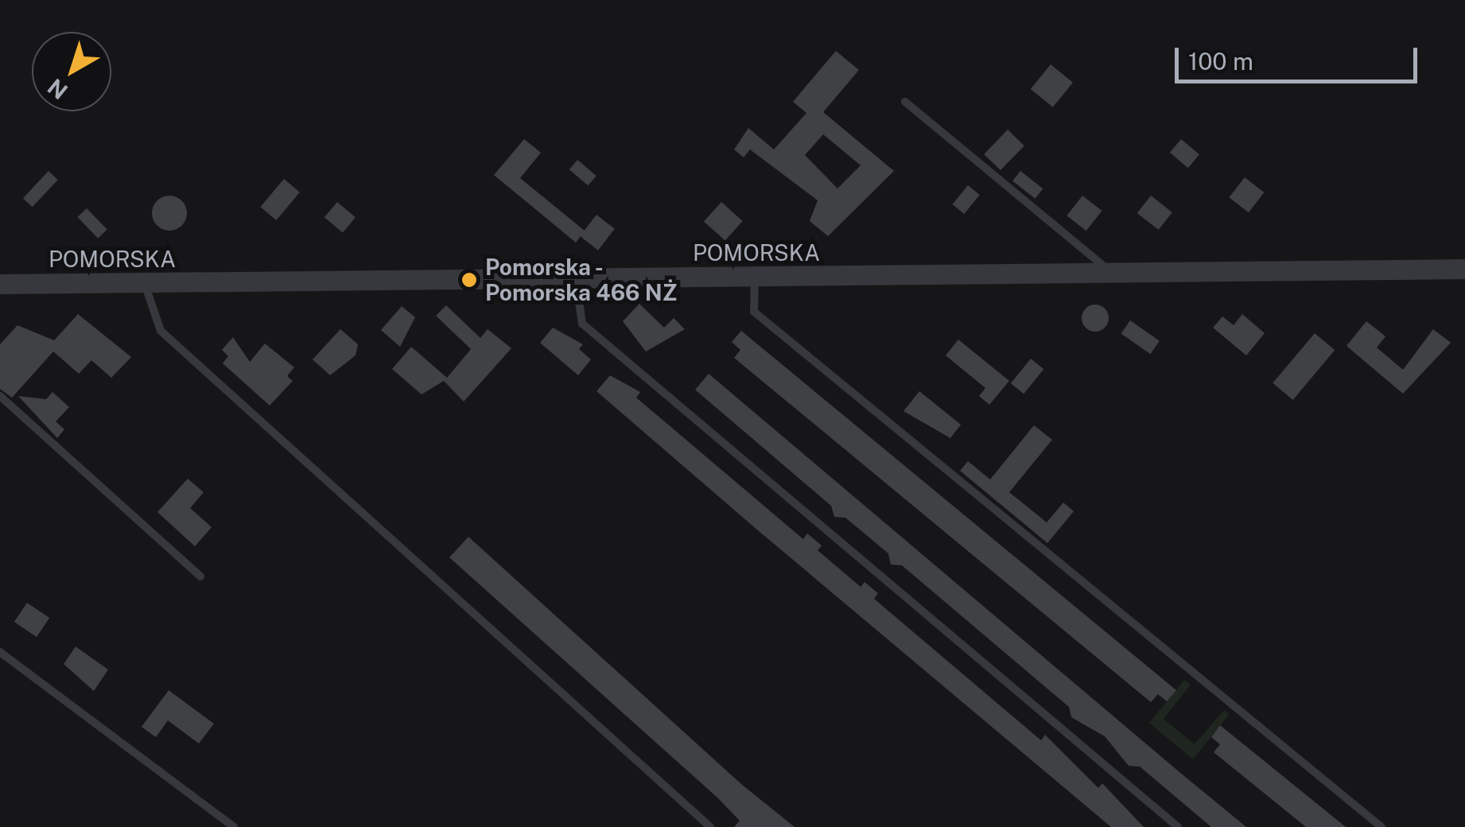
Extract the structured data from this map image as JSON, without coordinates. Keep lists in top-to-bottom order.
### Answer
{
  "streets": {
    "street": ["POMORSKA"]
  },
  "places": ["Pomorska - Pomorska 466 NŻ"],
  "scale_bar": "100 m",
  "north": "bottom left"
}
